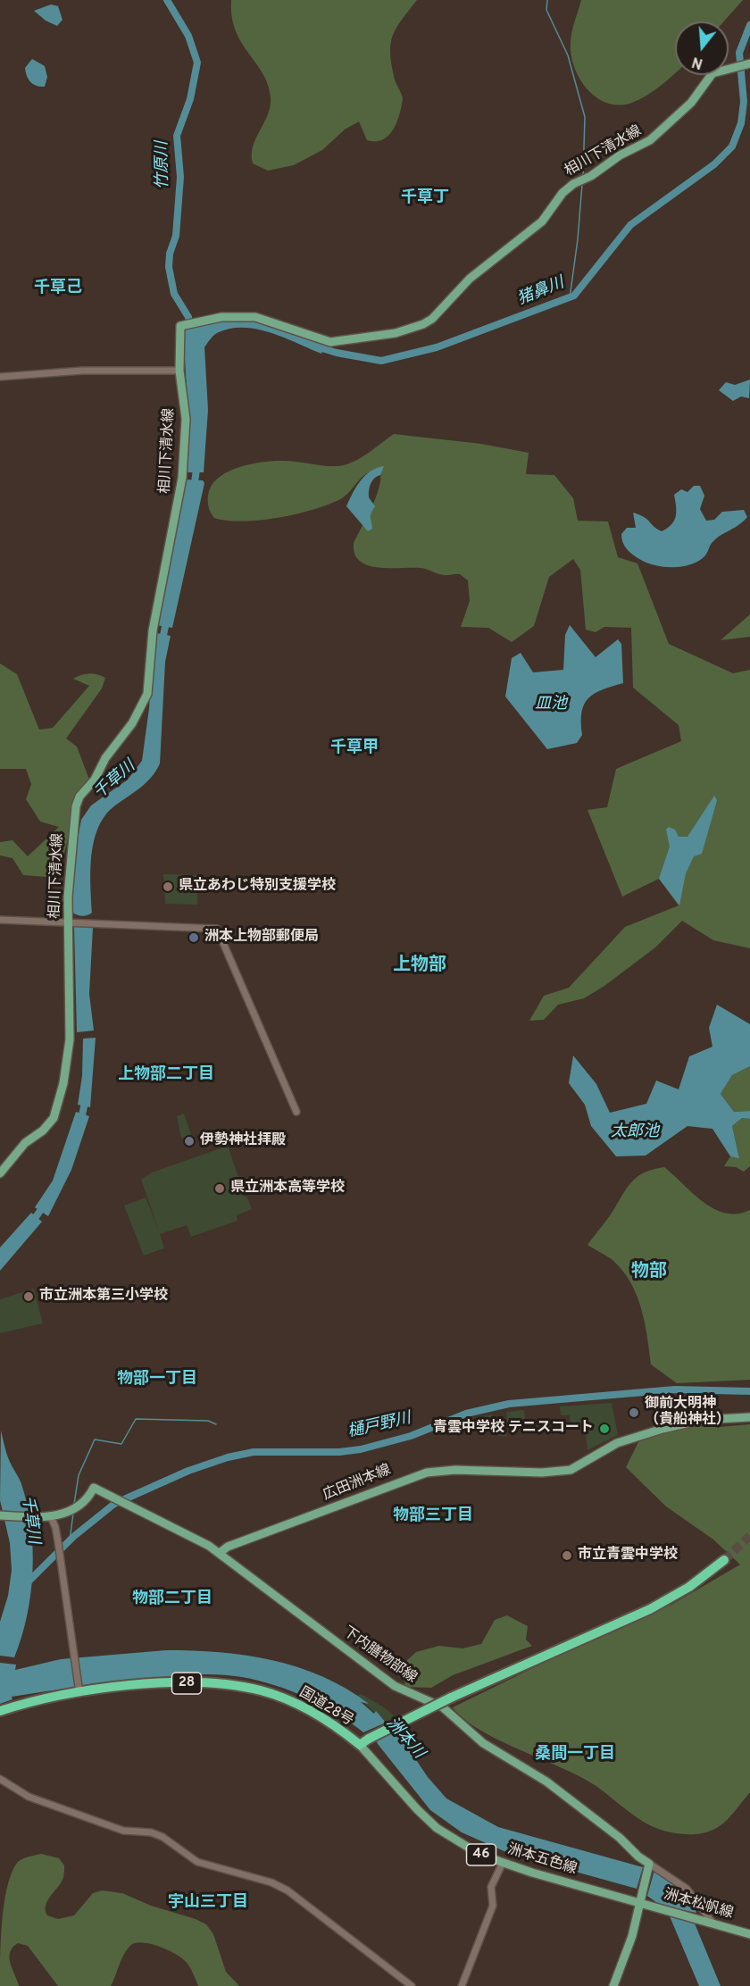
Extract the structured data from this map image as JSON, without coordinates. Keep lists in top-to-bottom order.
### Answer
{
  "streets": {
    "highway": ["28", "国道28号"],
    "main road": [
      "相川下清水線",
      "広田洲本線",
      "下内膳物部線",
      "46",
      "洲本五色線",
      "洲本松帆線"
    ]
  },
  "crossings": [
    ["広田洲本線", "下内膳物部線"],
    ["国道28号", "洲本五色線"],
    ["洲本五色線", "洲本松帆線"]
  ],
  "districts": [
    "千草丁",
    "千草己",
    "千草甲",
    "上物部",
    "上物部二丁目",
    "物部",
    "物部一丁目",
    "物部三丁目",
    "物部二丁目",
    "桑間一丁目",
    "宇山三丁目"
  ],
  "water": [
    "竹原川",
    "猪鼻川",
    "皿池",
    "千草川",
    "太郎池",
    "樋戸野川",
    "洲本川"
  ],
  "places": [
    "県立あわじ特別支援学校",
    "洲本上物部郵便局",
    "伊勢神社拝殿",
    "県立洲本高等学校",
    "市立洲本第三小学校",
    "御前大明神 （貴船神社）",
    "青雲中学校 テニスコート",
    "市立青雲中学校"
  ],
  "north": "bottom"
}
